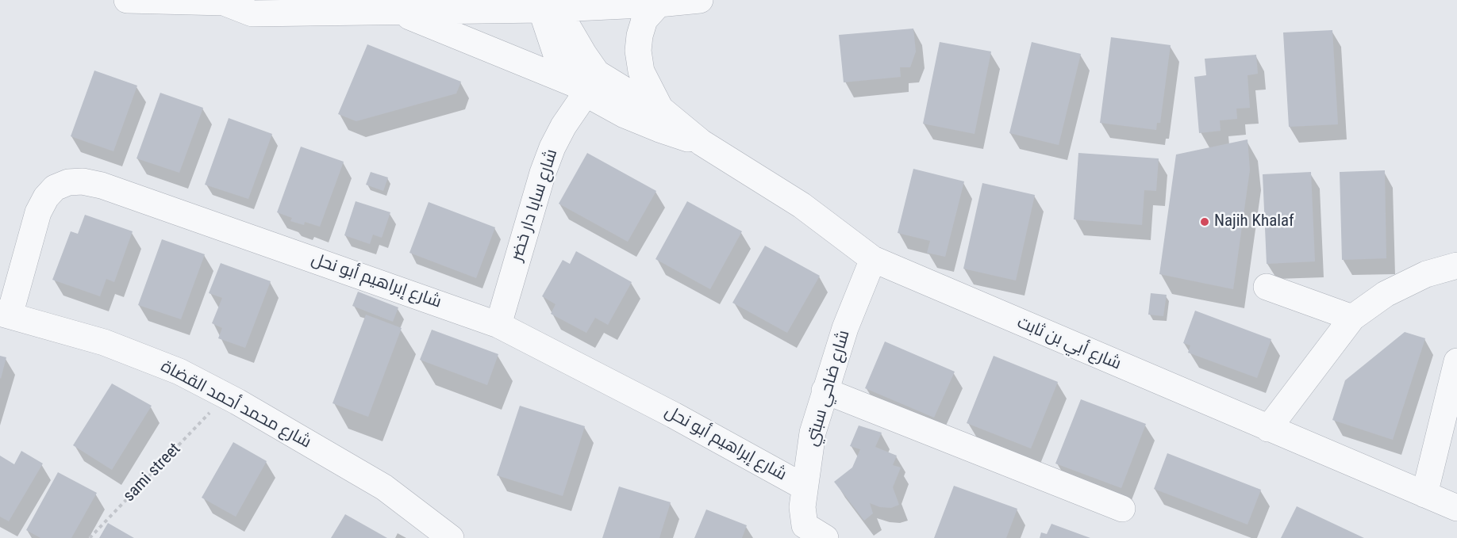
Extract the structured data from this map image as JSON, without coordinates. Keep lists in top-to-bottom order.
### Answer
{
  "streets": {
    "street": [
      "شارع سابا دار خضر",
      "شارع إبراهيم أبو نحل",
      "شارع أبي بن ثابت",
      "شارع ضاحي سبتي",
      "شارع محمد أحمد القضاة"
    ],
    "path": ["sami street"]
  },
  "crossings": [
    ["شارع سابا دار خضر", "شارع إبراهيم أبو نحل"],
    ["شارع سابا دار خضر", "شارع أبي بن ثابت"],
    ["شارع إبراهيم أبو نحل", "شارع ضاحي سبتي"],
    ["شارع إبراهيم أبو نحل", "شارع محمد أحمد القضاة"],
    ["شارع أبي بن ثابت", "شارع ضاحي سبتي"]
  ],
  "places": ["Najih Khalaf"]
}
